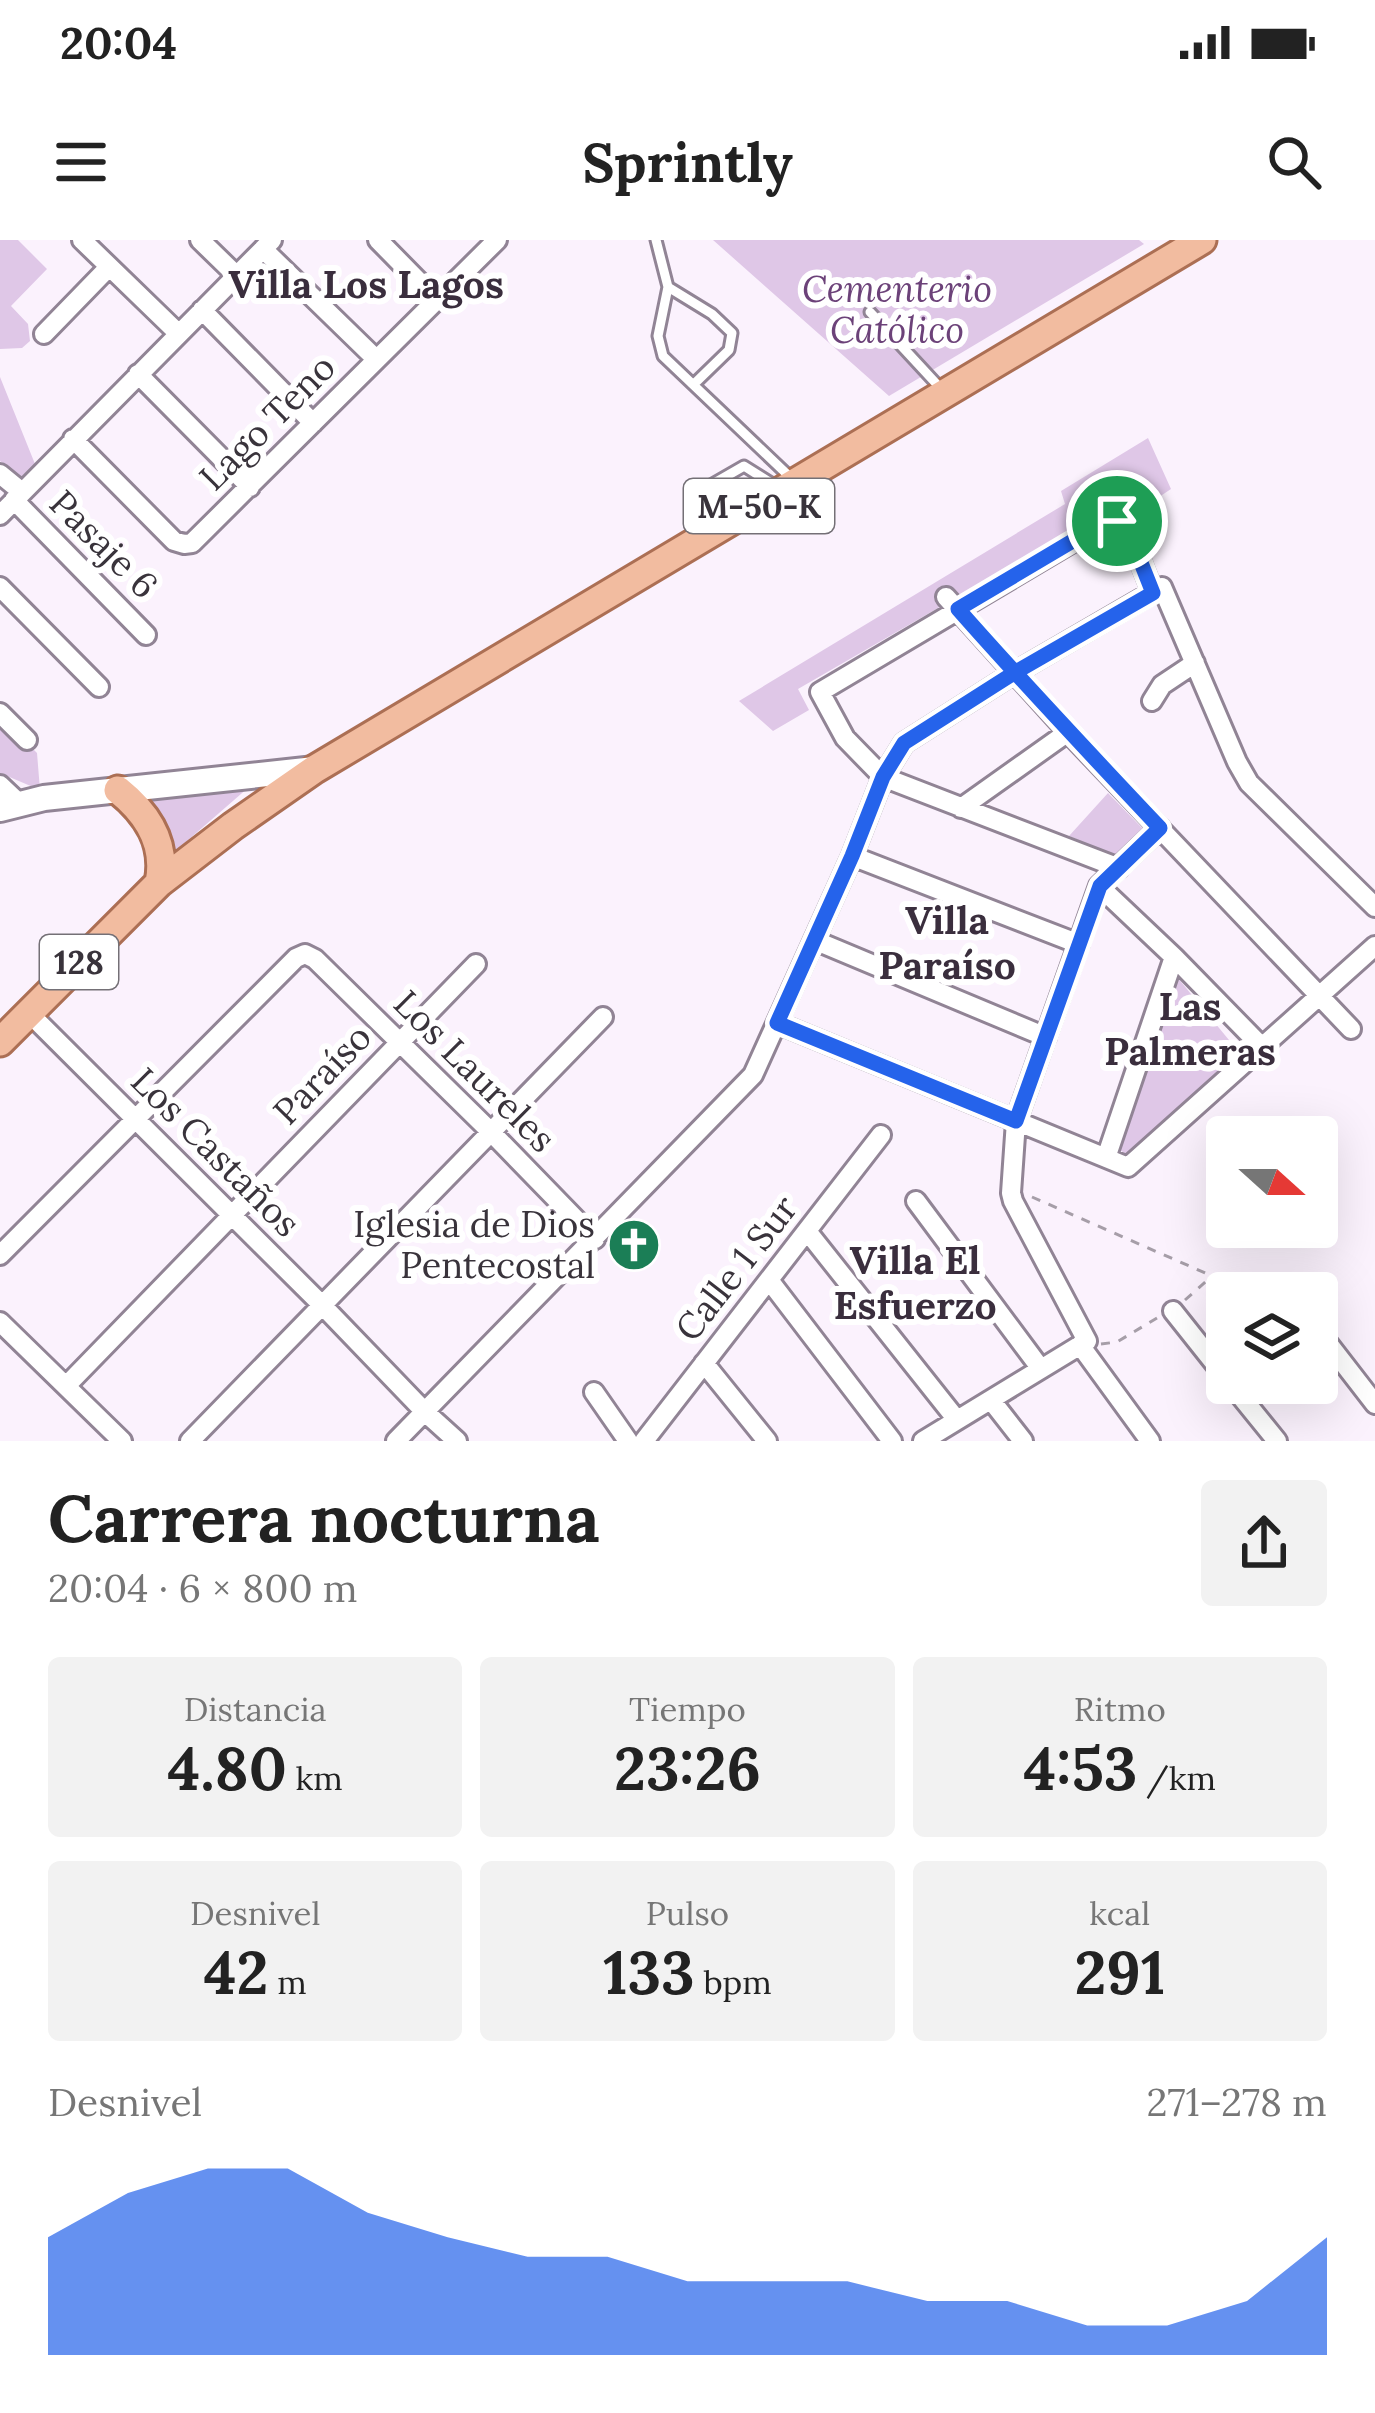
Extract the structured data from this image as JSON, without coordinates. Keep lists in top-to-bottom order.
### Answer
{
  "streets": {
    "main road": ["M-50-K", "128"],
    "street": [
      "Lago Teno",
      "Pasaje 6",
      "Los Laureles",
      "Paraíso",
      "Los Castaños",
      "Calle 1 Sur"
    ]
  },
  "crossings": [
    ["M-50-K", "128"],
    ["128", "Los Castaños"],
    ["Los Laureles", "Paraíso"],
    ["Los Laureles", "Los Castaños"],
    ["Paraíso", "Los Castaños"]
  ],
  "districts": [
    "Villa Los Lagos",
    "Villa Paraíso",
    "Las Palmeras",
    "Villa El Esfuerzo"
  ],
  "parks": ["Cementerio Católico"],
  "places": {
    "church": ["Iglesia de Dios Pentecostal"]
  },
  "north": "right",
  "page": {
    "status": "20:04",
    "header": "Sprintly",
    "heading": ["Carrera nocturna", "20:04 · 6 × 800 m"],
    "stats": [
      ["Distancia", "4.80 km"],
      ["Tiempo", "23:26"],
      ["Ritmo", "4:53 /km"],
      ["Desnivel", "42 m"],
      ["Pulso", "133 bpm"],
      ["kcal", "291"]
    ],
    "chart": ["Desnivel", "271–278 m"]
  }
}
